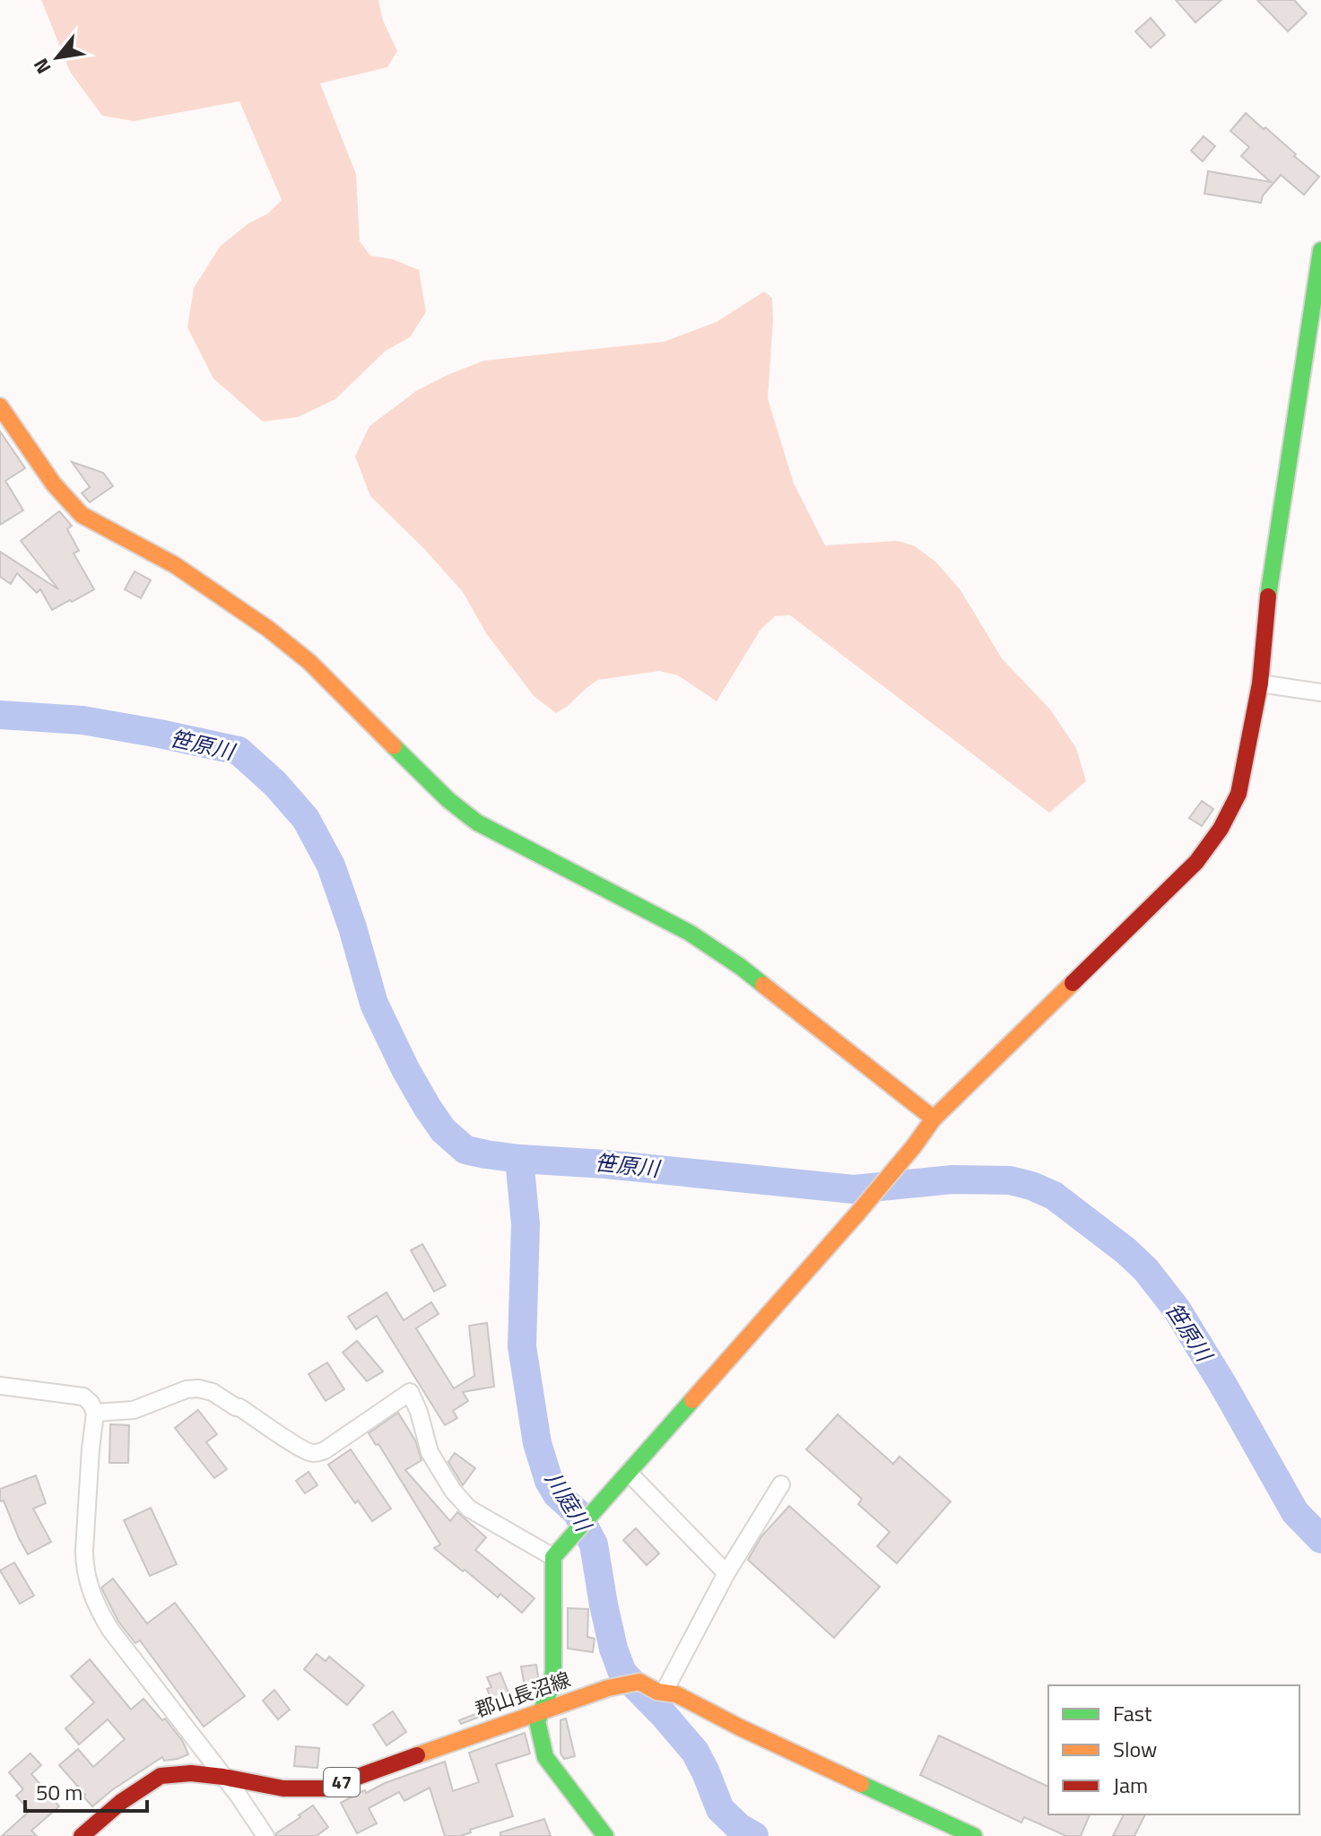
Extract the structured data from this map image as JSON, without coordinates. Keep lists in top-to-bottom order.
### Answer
{
  "streets": {
    "street": ["郡山長沼線", "47"]
  },
  "water": ["笹原川", "川庭川"],
  "legend": ["Fast", "Slow", "Jam"],
  "scale_bar": "50 m",
  "north": "bottom left"
}
